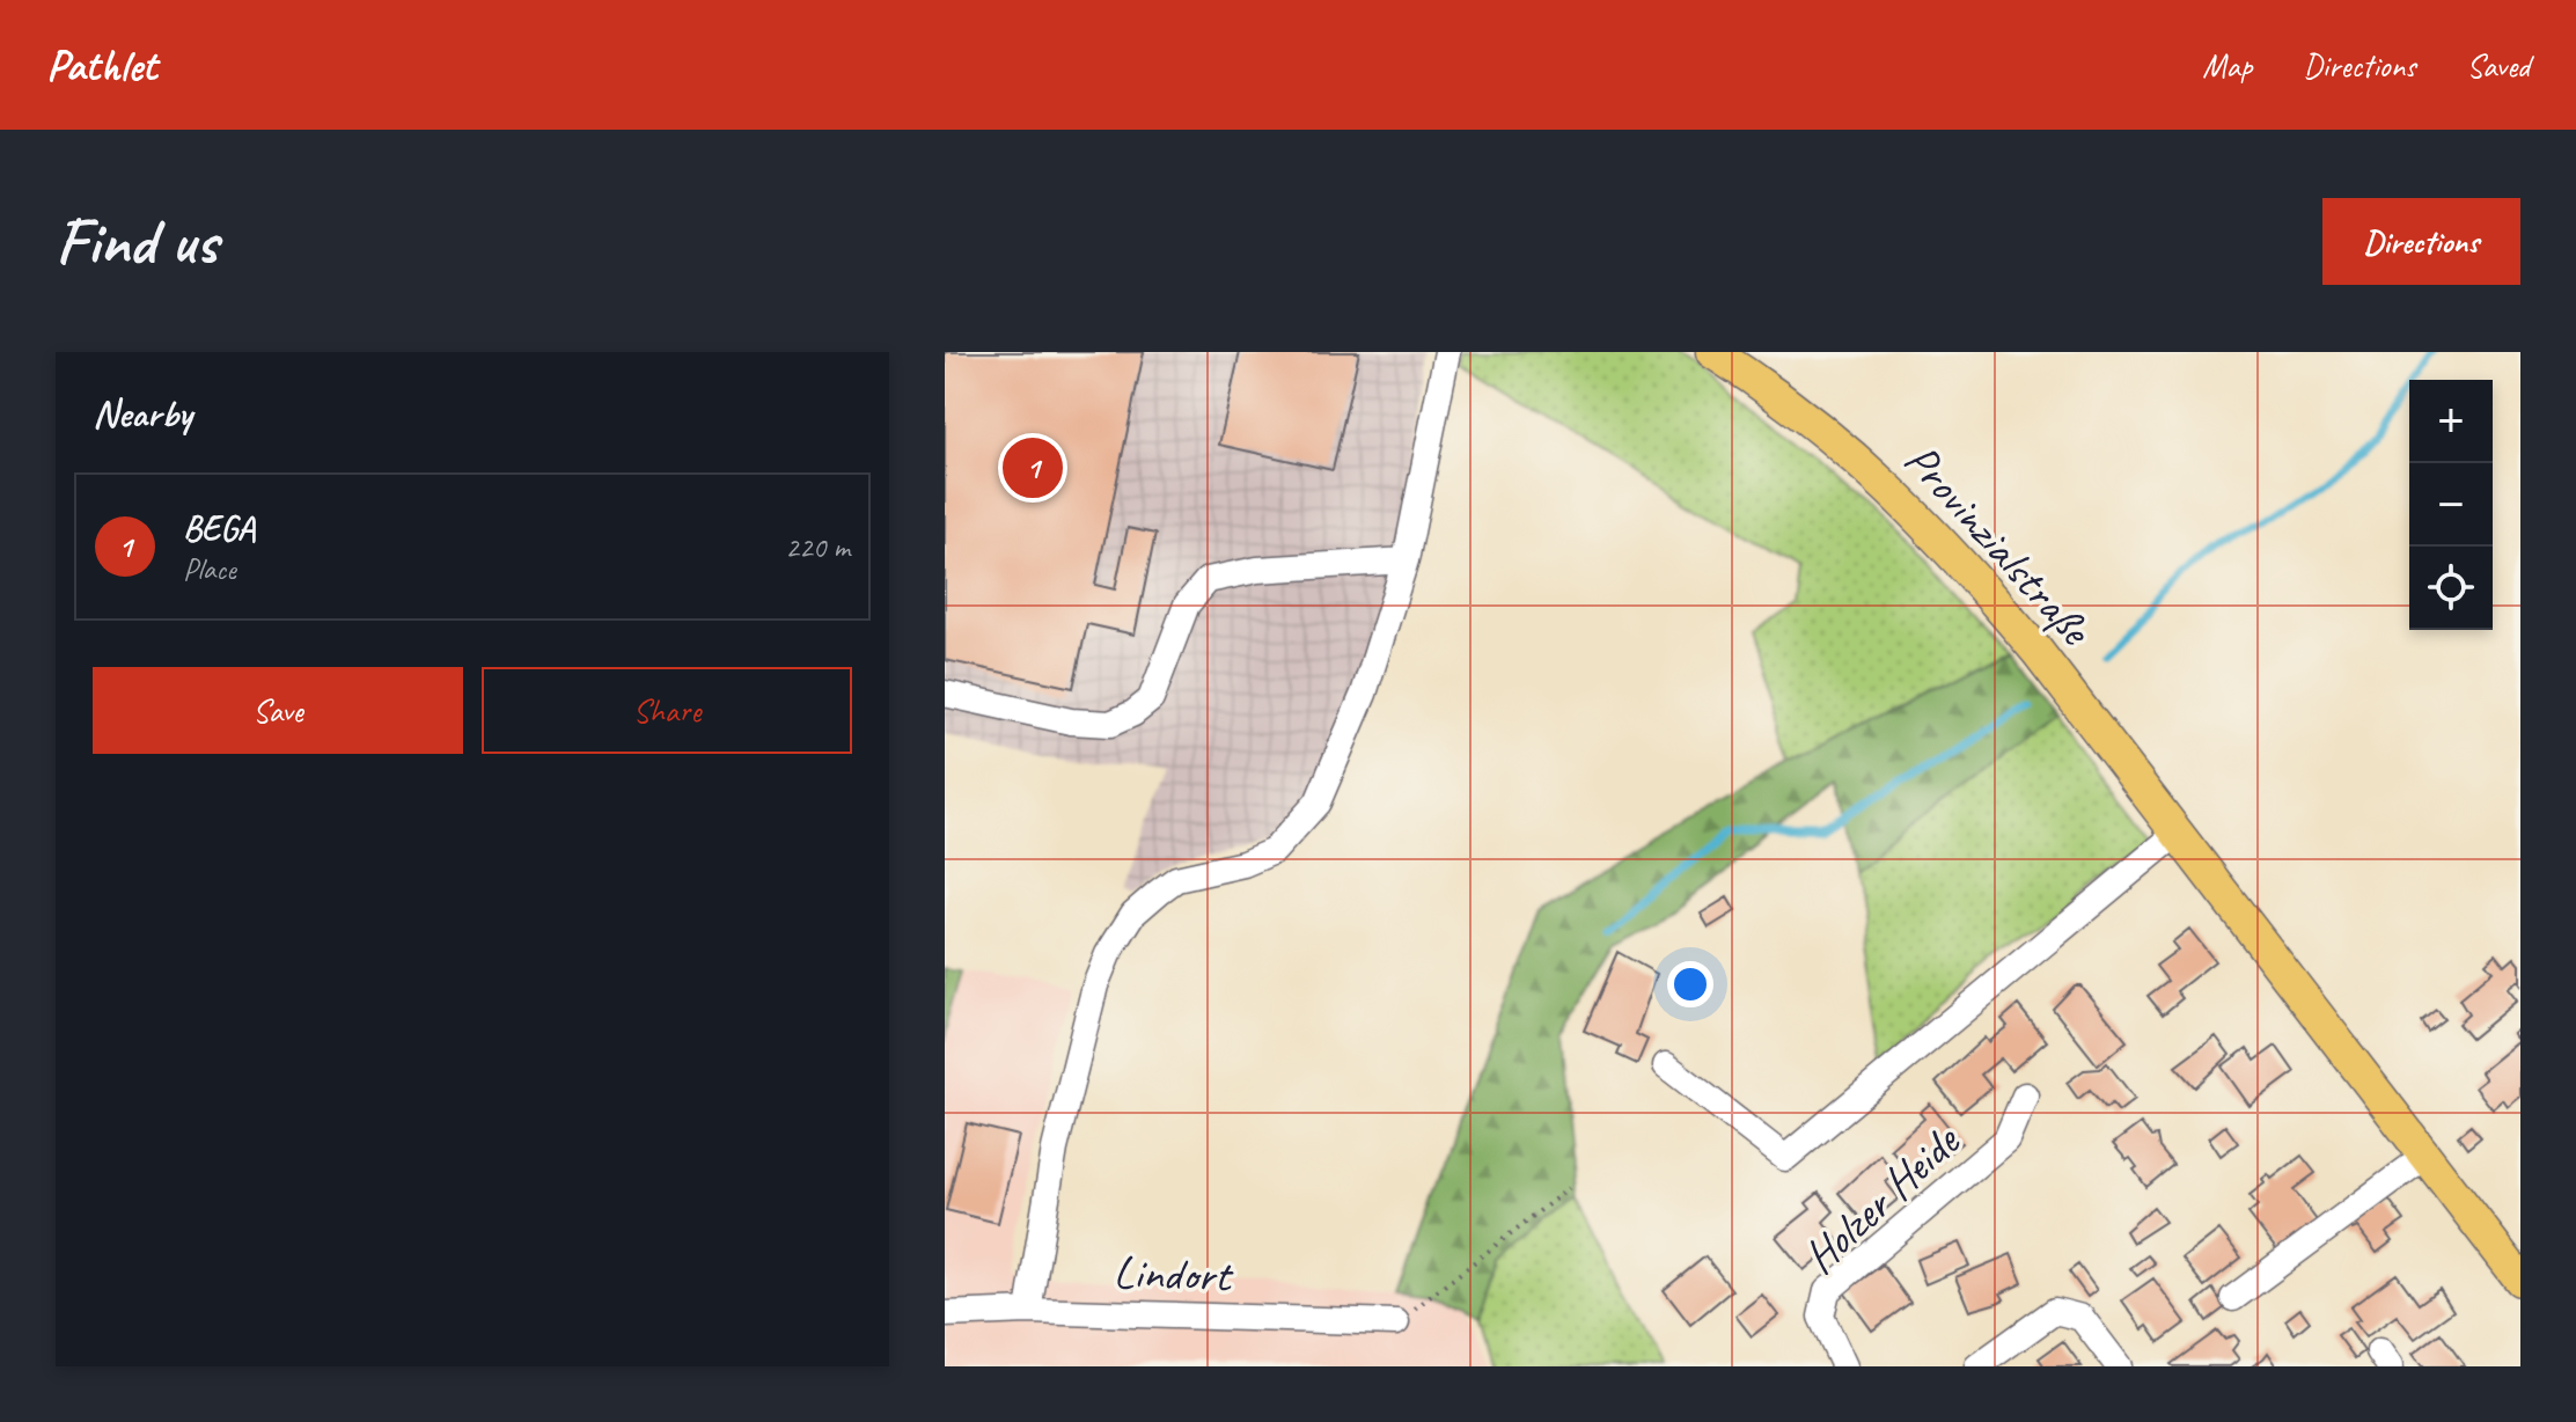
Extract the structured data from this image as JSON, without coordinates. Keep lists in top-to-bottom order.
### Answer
{
  "streets": {
    "main road": ["Provinzialstraße"],
    "street": ["Holzer Heide", "Lindort"]
  },
  "page": {
    "header": "Pathlet",
    "nav": ["Map", "Directions", "Saved"],
    "buttons": [
      "Directions",
      ["Save", "Share"]
    ],
    "title": "Find us",
    "heading": "Nearby",
    "map_buttons": ["+", "−"],
    "pins": "1",
    "list": [
      {
        "mark": "1",
        "name": "BEGA",
        "note": "Place",
        "value": "220 m"
      }
    ]
  }
}
